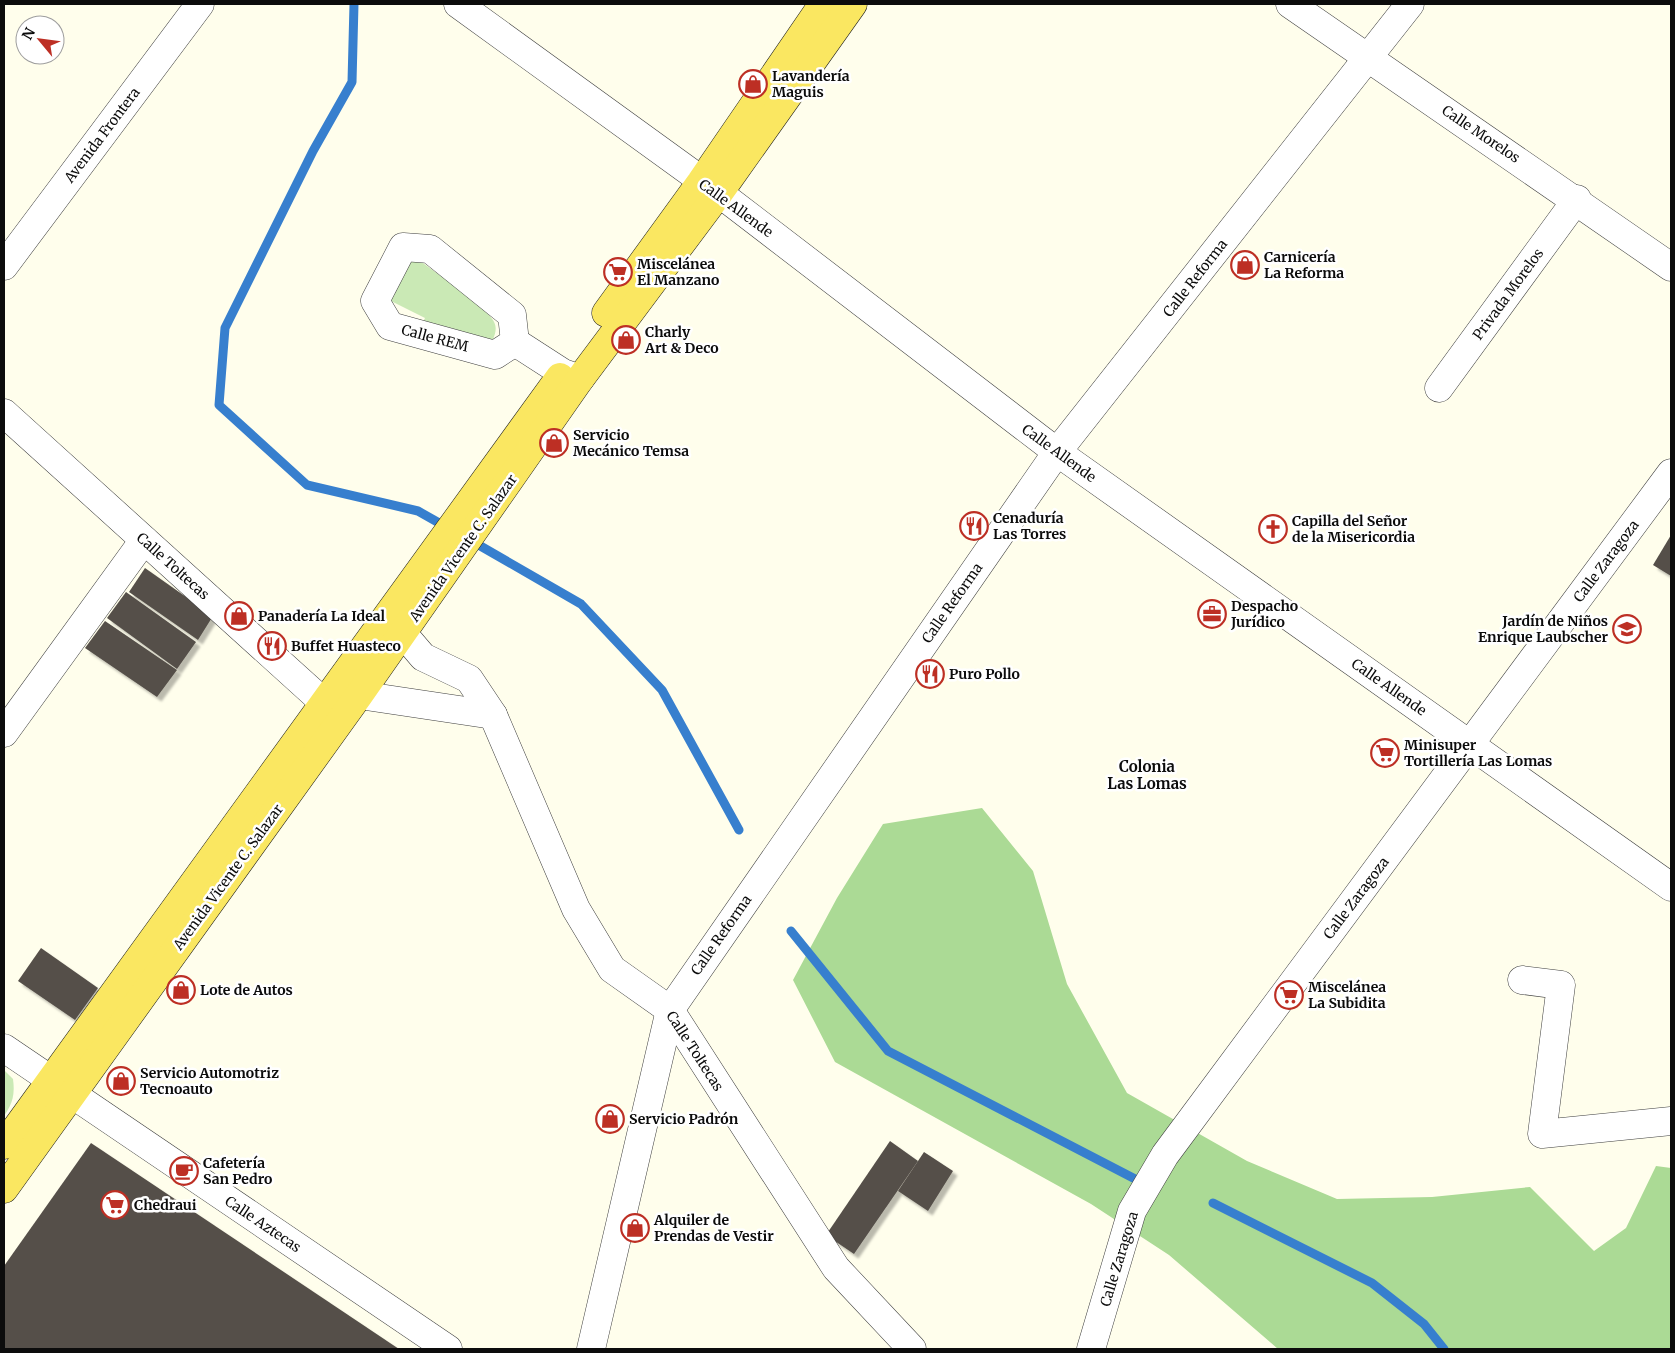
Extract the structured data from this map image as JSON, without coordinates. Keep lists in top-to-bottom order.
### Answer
{
  "streets": {
    "main road": ["Avenida Vicente C. Salazar"],
    "street": [
      "Calle Morelos",
      "Avenida Frontera",
      "Calle Allende",
      "Calle Reforma",
      "Privada Morelos",
      "Calle REM",
      "Calle Zaragoza",
      "Calle Toltecas",
      "Calle Aztecas"
    ]
  },
  "crossings": [
    ["Calle Morelos", "Calle Reforma"],
    ["Calle Morelos", "Privada Morelos"],
    ["Calle Allende", "Calle Reforma"],
    ["Calle Allende", "Avenida Vicente C. Salazar"],
    ["Calle Allende", "Calle Zaragoza"],
    ["Calle Reforma", "Calle Toltecas"],
    ["Avenida Vicente C. Salazar", "Calle Toltecas"],
    ["Avenida Vicente C. Salazar", "Calle Aztecas"]
  ],
  "districts": ["Colonia Las Lomas"],
  "places": {
    "shop": [
      "Lavandería Maguis",
      "Carnicería La Reforma",
      "Charly Art & Deco",
      "Servicio Mecánico Temsa",
      "Panadería La Ideal",
      "Lote de Autos",
      "Servicio Automotriz Tecnoauto",
      "Servicio Padrón",
      "Alquiler de Prendas de Vestir"
    ],
    "supermarket": [
      "Miscelánea El Manzano",
      "Minisuper Tortillería Las Lomas",
      "Miscelánea La Subidita",
      "Chedraui"
    ],
    "restaurant": ["Cenaduría Las Torres", "Buffet Huasteco", "Puro Pollo"],
    "church": ["Capilla del Señor de la Misericordia"],
    "office": ["Despacho Jurídico"],
    "school or university": ["Jardín de Niños Enrique Laubscher"],
    "cafe": ["Cafetería San Pedro"]
  },
  "north": "top left"
}
